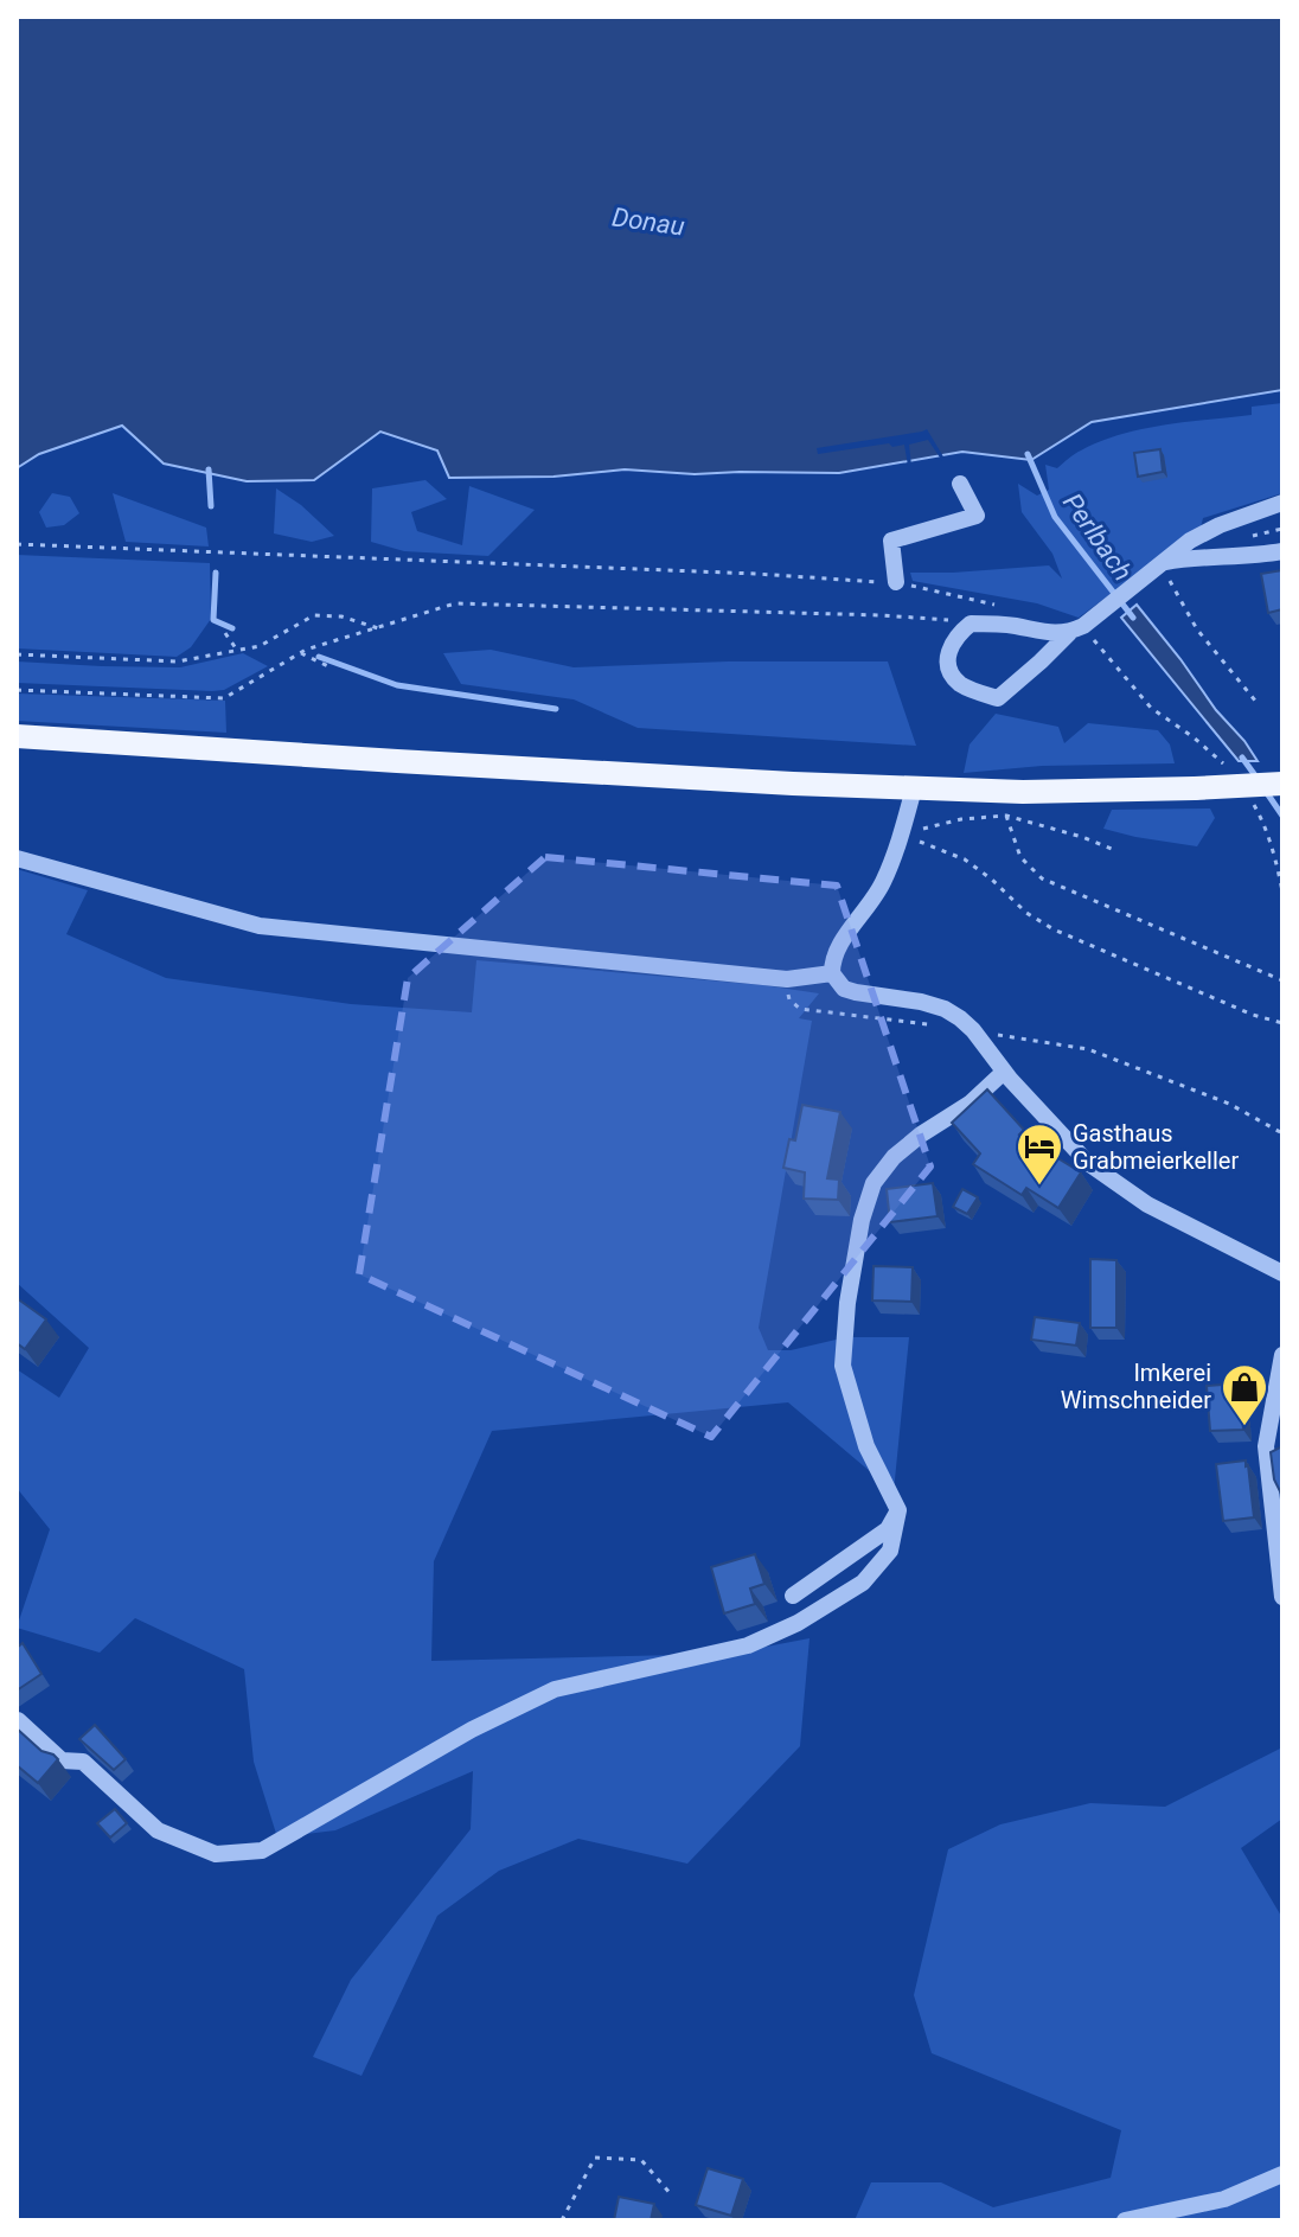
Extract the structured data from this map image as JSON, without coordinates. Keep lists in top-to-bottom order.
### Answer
{
  "water": ["Donau", "Perlbach"],
  "places": {
    "hotel": ["Gasthaus Grabmeierkeller"],
    "shop": ["Imkerei Wimschneider"]
  }
}
